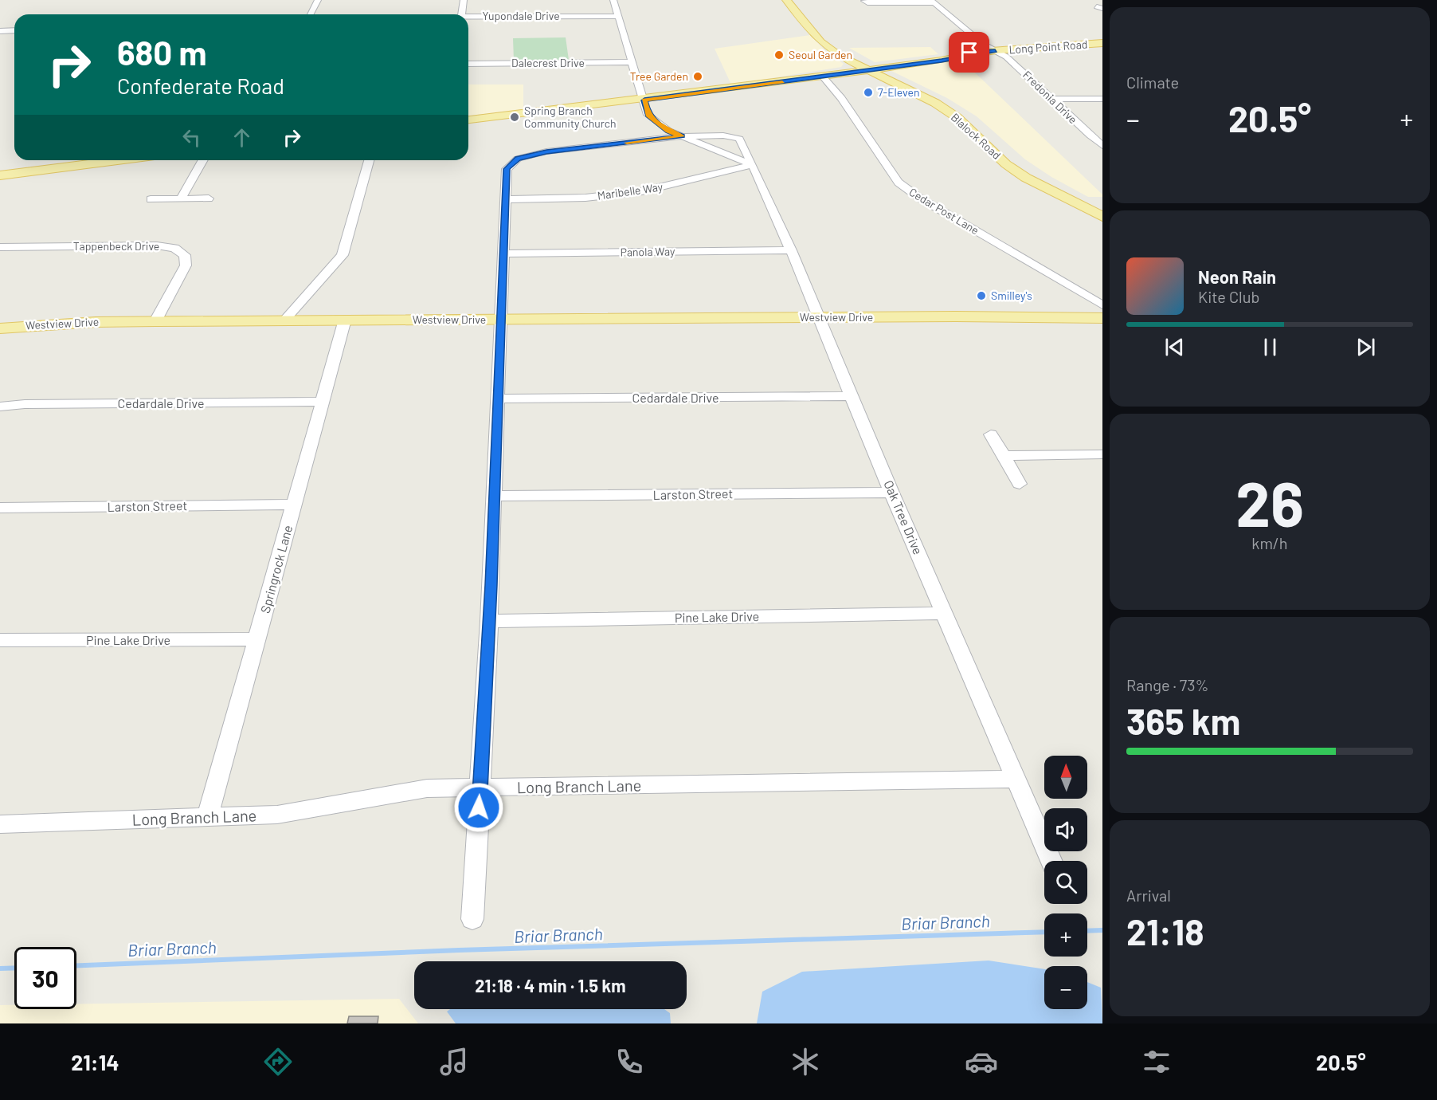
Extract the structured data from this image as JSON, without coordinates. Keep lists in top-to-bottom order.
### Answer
{
  "streets": {
    "main road": ["Long Point Road", "Blalock Road", "Westview Drive"],
    "street": [
      "Yupondale Drive",
      "Dalecrest Drive",
      "Fredonia Drive",
      "Maribelle Way",
      "Cedar Post Lane",
      "Tappenbeck Drive",
      "Panola Way",
      "Cedardale Drive",
      "Larston Street",
      "Oak Tree Drive",
      "Springrock Lane",
      "Pine Lake Drive",
      "Long Branch Lane"
    ]
  },
  "crossings": [
    ["Yupondale Drive", "Oak Tree Drive"],
    ["Long Point Road", "Fredonia Drive"],
    ["Long Point Road", "Blalock Road"],
    ["Long Point Road", "Cedar Post Lane"],
    ["Long Point Road", "Oak Tree Drive"],
    ["Dalecrest Drive", "Oak Tree Drive"],
    ["Maribelle Way", "Oak Tree Drive"],
    ["Tappenbeck Drive", "Westview Drive"],
    ["Panola Way", "Oak Tree Drive"],
    ["Westview Drive", "Oak Tree Drive"],
    ["Westview Drive", "Springrock Lane"],
    ["Cedardale Drive", "Oak Tree Drive"],
    ["Cedardale Drive", "Springrock Lane"],
    ["Larston Street", "Oak Tree Drive"],
    ["Larston Street", "Springrock Lane"],
    ["Oak Tree Drive", "Pine Lake Drive"],
    ["Oak Tree Drive", "Long Branch Lane"],
    ["Springrock Lane", "Pine Lake Drive"],
    ["Springrock Lane", "Long Branch Lane"]
  ],
  "water": ["Briar Branch"],
  "places": [
    "Seoul Garden",
    "Tree Garden",
    "7-Eleven",
    "Spring Branch Community Church",
    "Smilley's"
  ],
  "north": "top",
  "page": {
    "tile": [
      "Climate",
      ["26", "km/h"],
      ["Range · 73%", "365 km"],
      ["Arrival", "21:18"]
    ],
    "turn": ["680 m", "Confederate Road"],
    "heat": ["−", "20.5°", "+"],
    "song": ["Neon Rain", "Kite Club"],
    "map_buttons": ["+", "−"],
    "limit": "30",
    "trip": "21:18 · 4 min · 1.5 km",
    "tabs": ["21:14", "20.5°"]
  }
}
